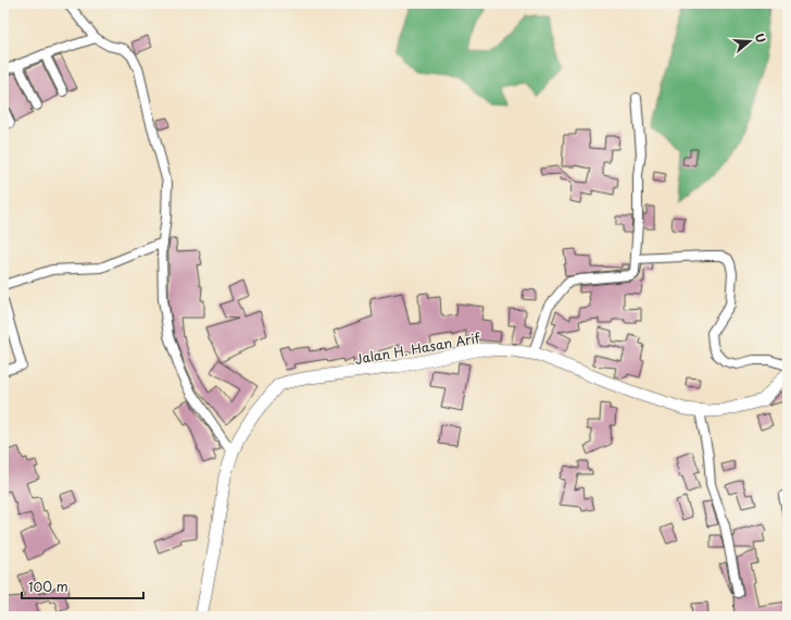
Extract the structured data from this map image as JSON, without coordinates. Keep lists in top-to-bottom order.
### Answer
{
  "streets": {
    "main road": ["Jalan H. Hasan Arif"]
  },
  "scale_bar": "100 m",
  "north": "right"
}
